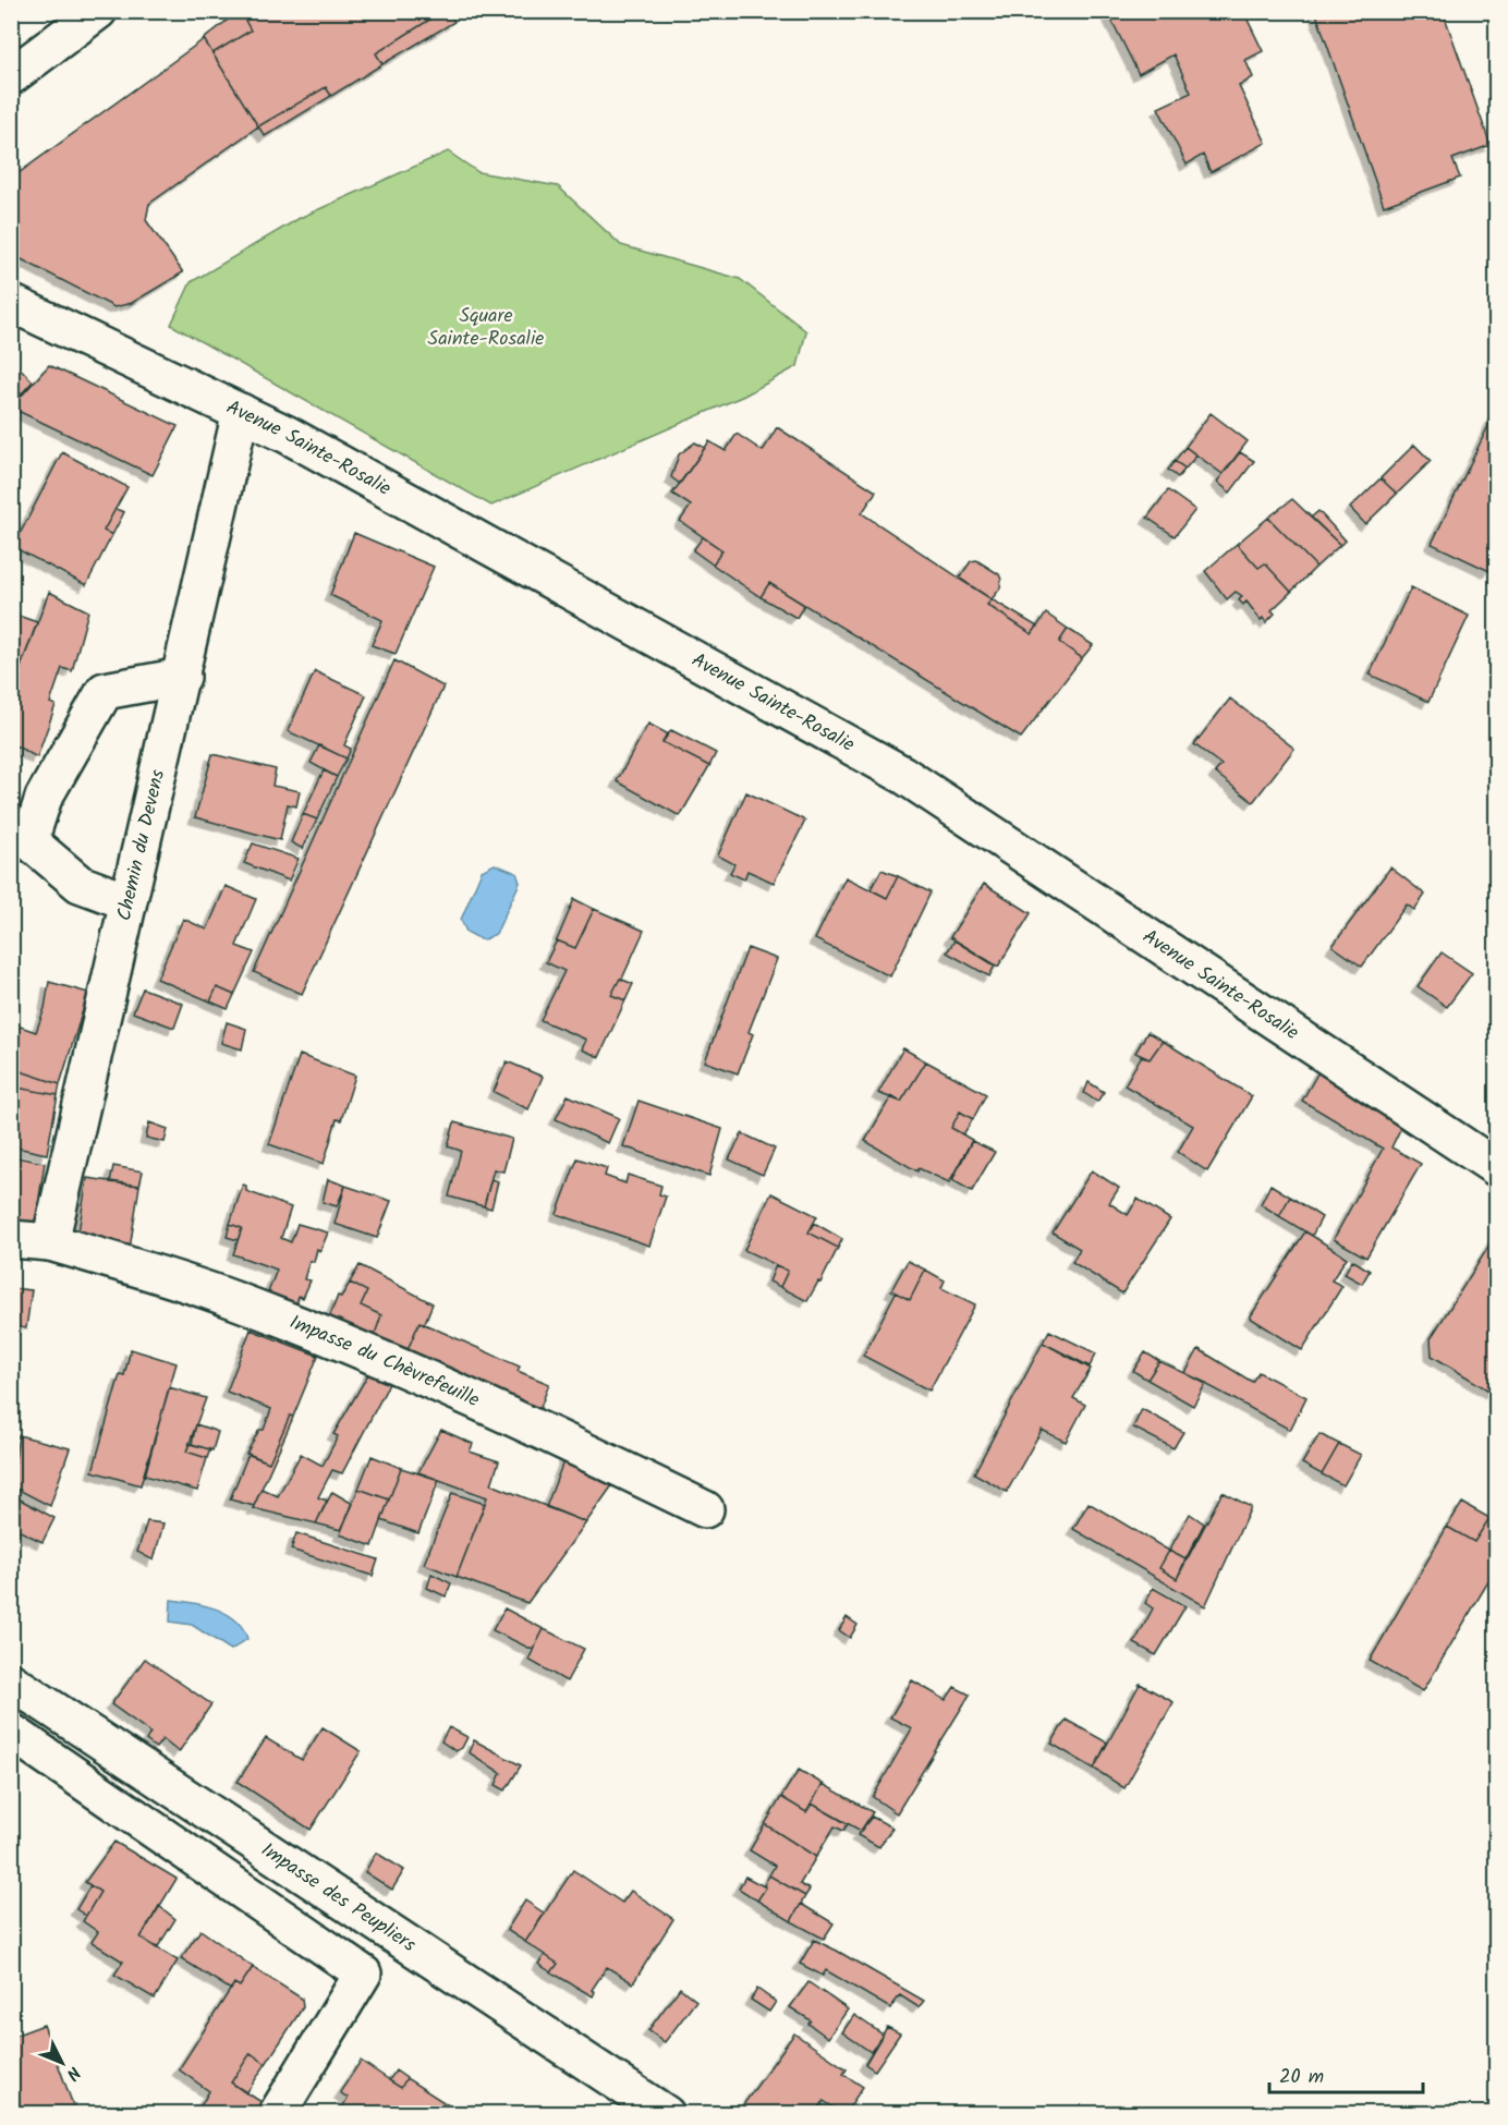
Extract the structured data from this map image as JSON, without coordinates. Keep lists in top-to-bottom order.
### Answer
{
  "streets": {
    "street": [
      "Avenue Sainte-Rosalie",
      "Chemin du Devens",
      "Impasse du Chèvrefeuille",
      "Impasse des Peupliers"
    ]
  },
  "crossings": [
    ["Avenue Sainte-Rosalie", "Chemin du Devens"],
    ["Chemin du Devens", "Impasse du Chèvrefeuille"]
  ],
  "parks": ["Square Sainte-Rosalie"],
  "scale_bar": "20 m",
  "north": "bottom right"
}
